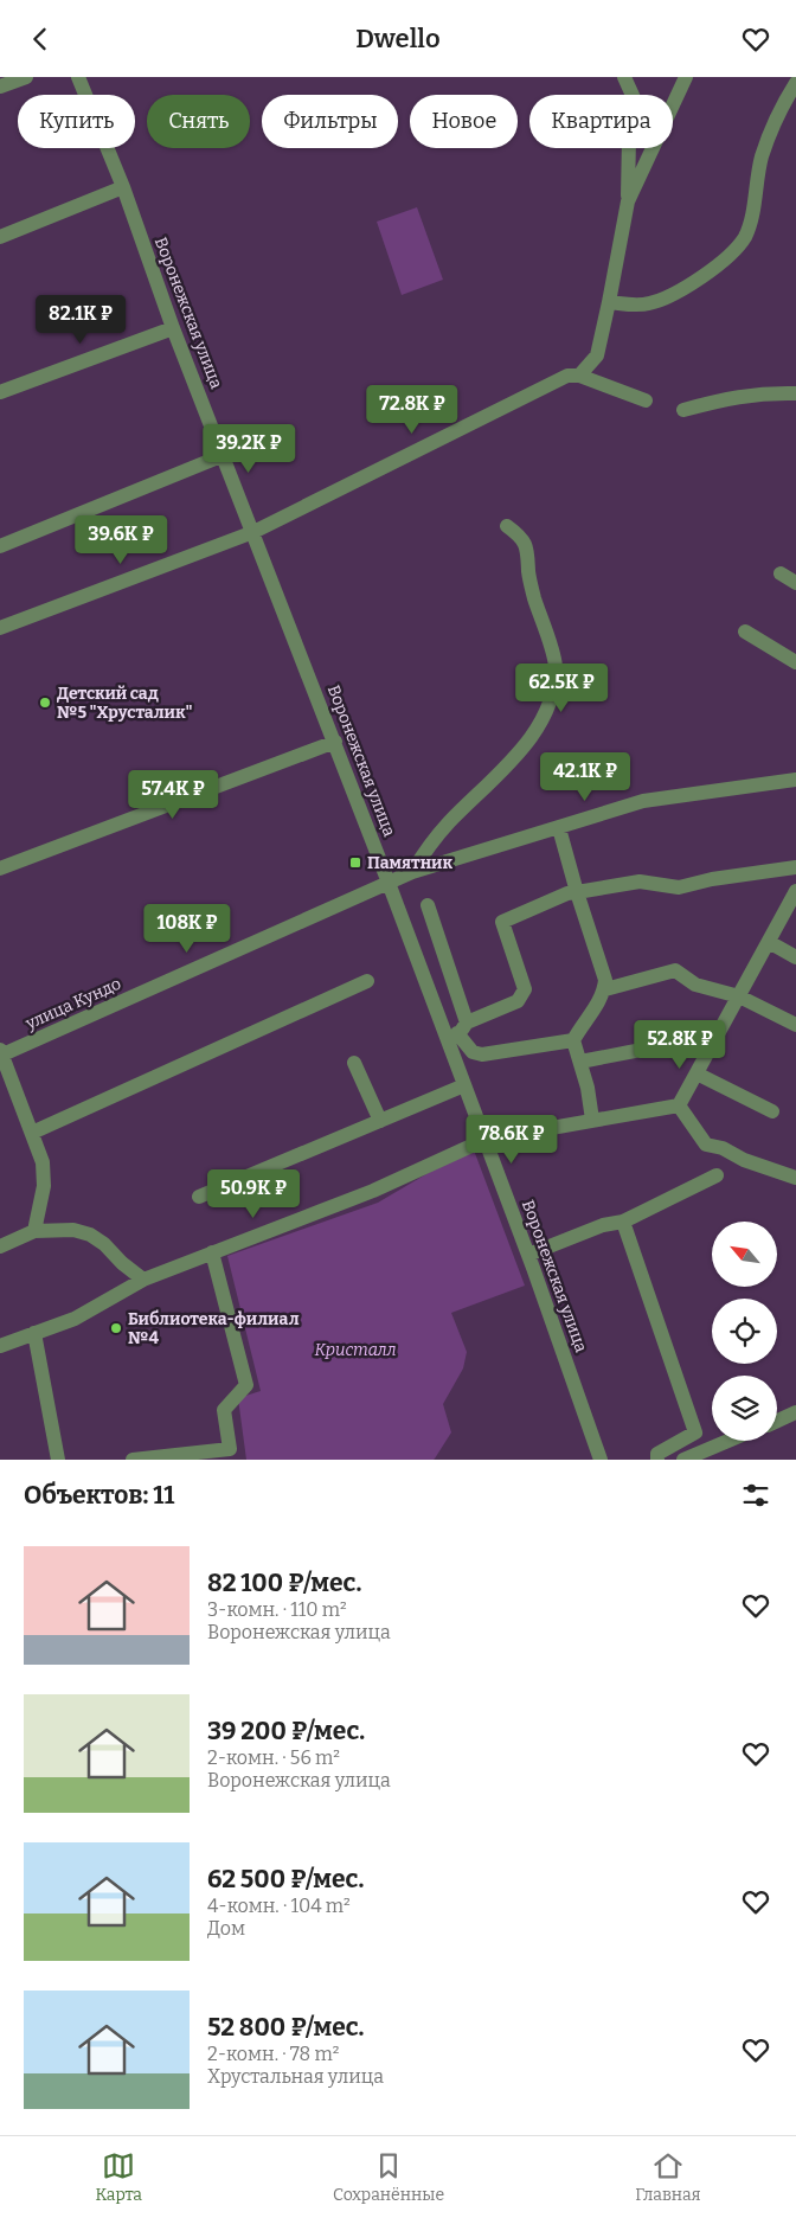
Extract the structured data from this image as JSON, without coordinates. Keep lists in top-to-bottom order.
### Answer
{
  "streets": {
    "street": ["Воронежская улица", "улица Кундо"]
  },
  "crossings": [
    ["Воронежская улица", "улица Кундо"]
  ],
  "parks": ["Кристалл"],
  "places": {
    "other": ["Детский сад №5 \"Хрусталик\"", "Библиотека-филиал №4"],
    "transit": ["Памятник"]
  },
  "north": "top left",
  "page": {
    "header": "Dwello",
    "chip": [
      "Купить",
      "Снять",
      "Фильтры",
      "Новое",
      "Квартира"
    ],
    "price": [
      "82.1K ₽",
      "72.8K ₽",
      "39.2K ₽",
      "39.6K ₽",
      "62.5K ₽",
      "42.1K ₽",
      "57.4K ₽",
      "108K ₽",
      "52.8K ₽",
      "78.6K ₽",
      "50.9K ₽"
    ],
    "heading": "Объектов: 11",
    "list": [
      {
        "name": "82 100 ₽/мес.",
        "note": "3-комн. · 110 m² · Воронежская улица"
      },
      {
        "name": "39 200 ₽/мес.",
        "note": "2-комн. · 56 m² · Воронежская улица"
      },
      {
        "name": "62 500 ₽/мес.",
        "note": "4-комн. · 104 m² · Дом"
      },
      {
        "name": "52 800 ₽/мес.",
        "note": "2-комн. · 78 m² · Хрустальная улица"
      }
    ],
    "tabs": ["Карта", "Сохранённые", "Главная"]
  }
}
